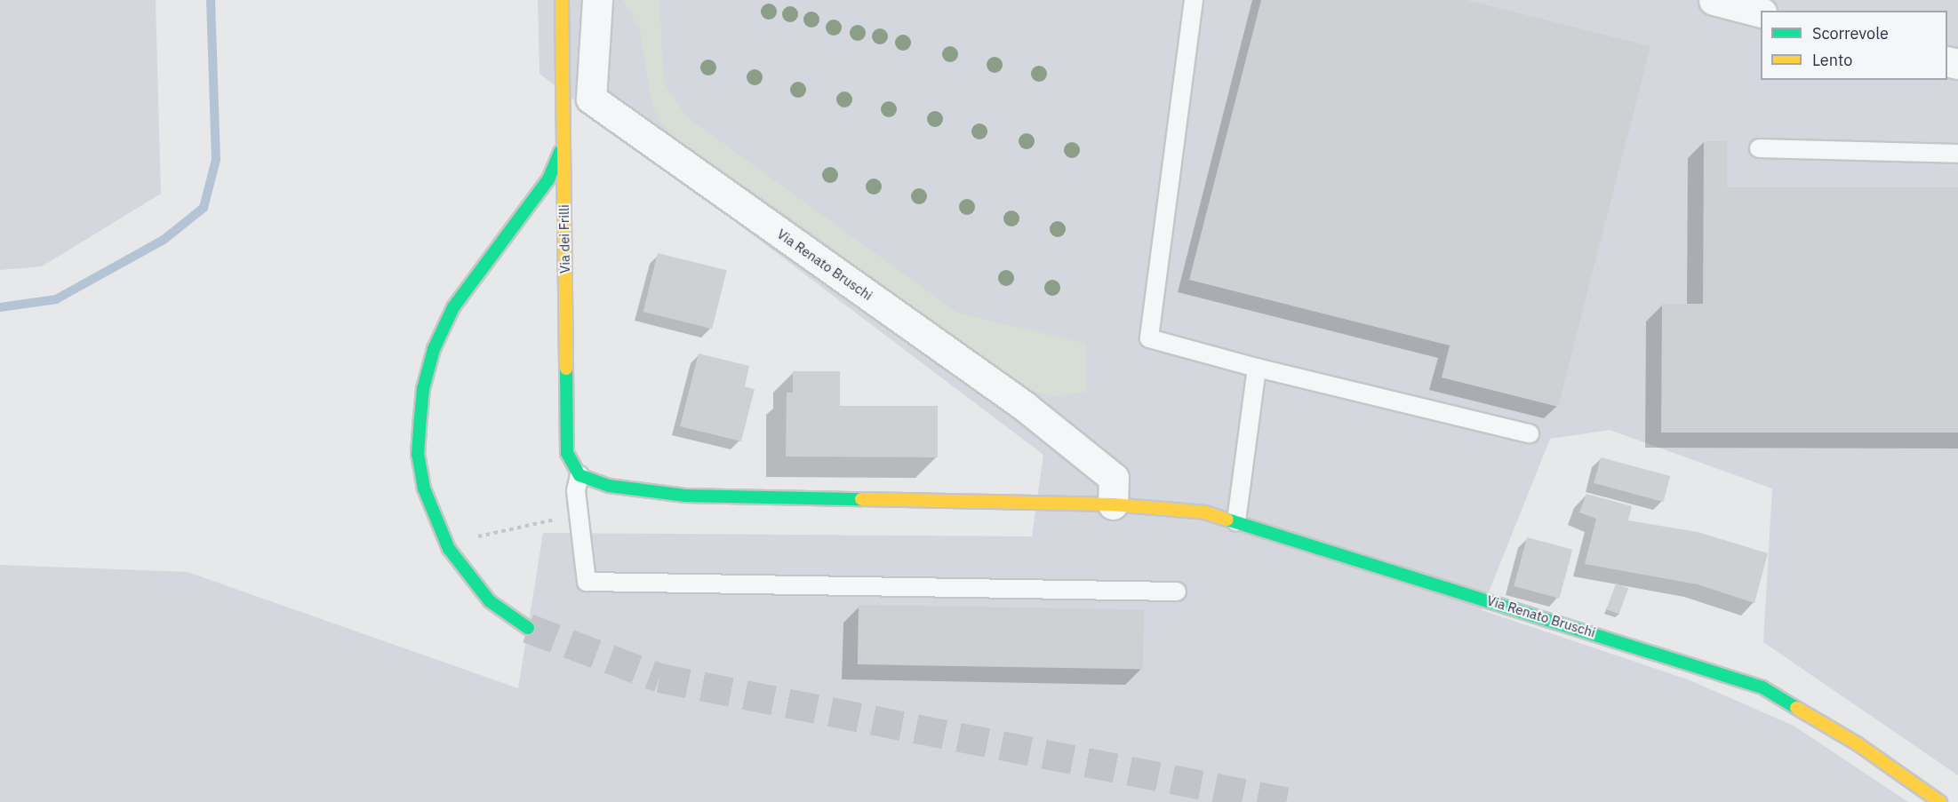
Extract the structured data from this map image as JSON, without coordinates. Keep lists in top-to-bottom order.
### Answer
{
  "streets": {
    "street": ["Via dei Frilli", "Via Renato Bruschi"]
  },
  "crossings": [
    ["Via dei Frilli", "Via Renato Bruschi"]
  ],
  "legend": ["Scorrevole", "Lento"]
}
